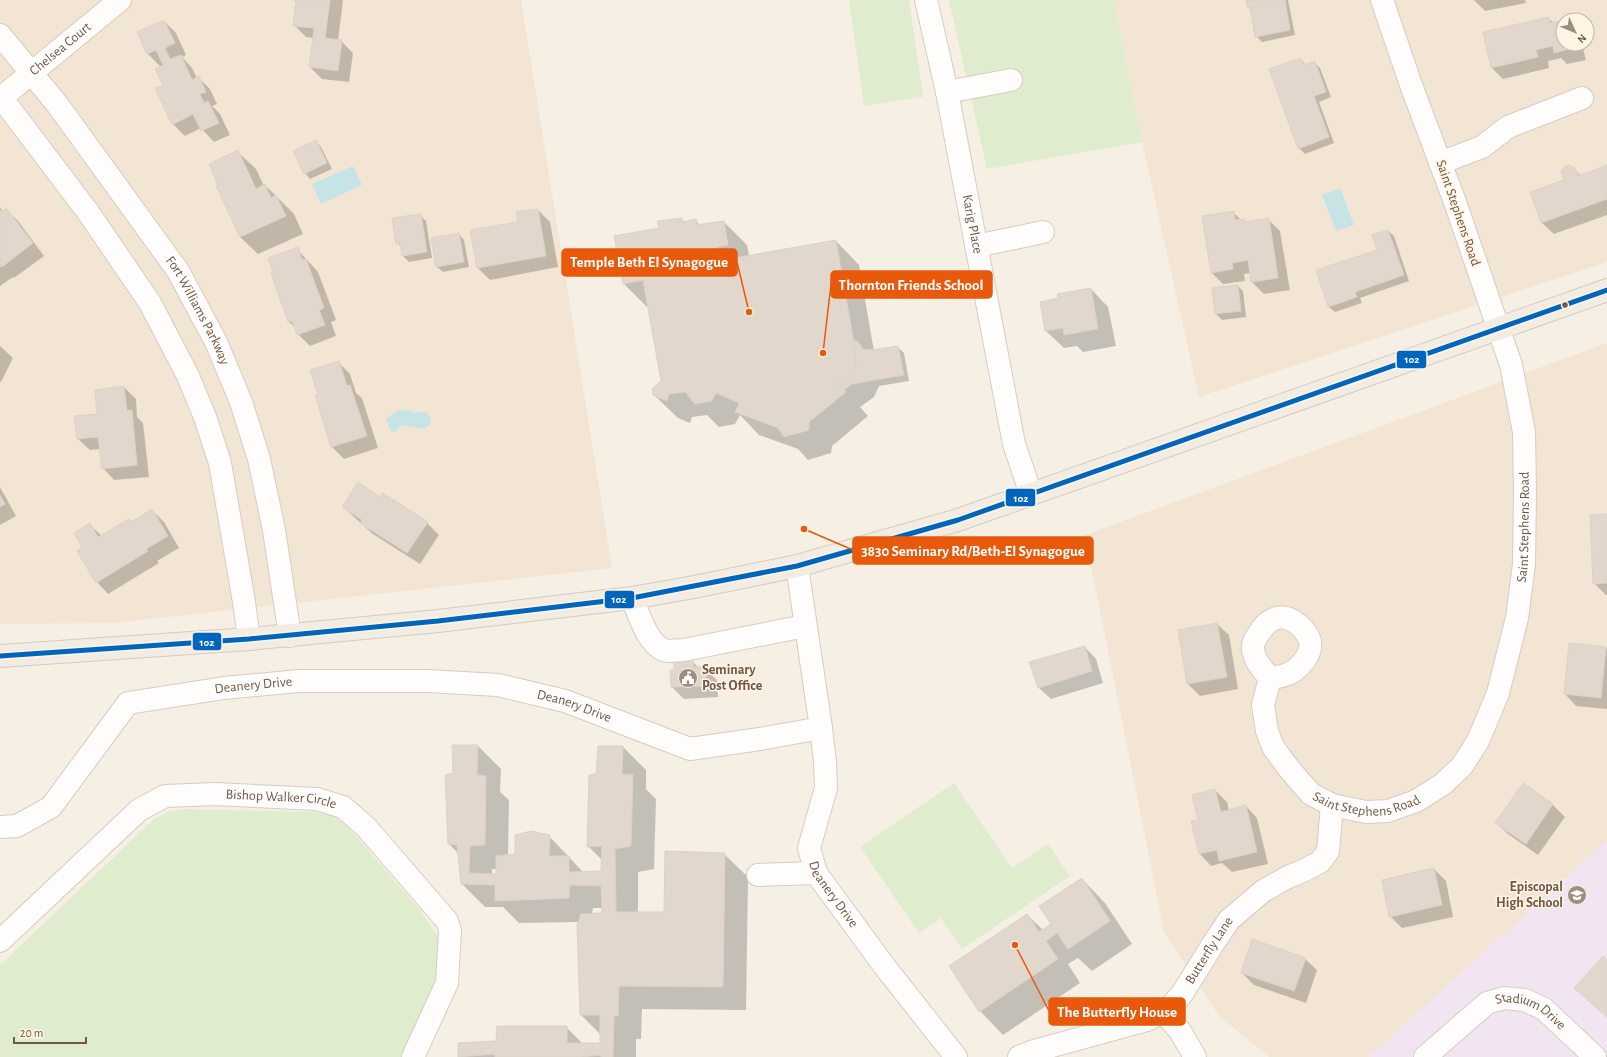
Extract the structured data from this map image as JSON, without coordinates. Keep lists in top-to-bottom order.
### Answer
{
  "streets": {
    "street": [
      "Chelsea Court",
      "Saint Stephens Road",
      "Karig Place",
      "Fort Williams Parkway",
      "Deanery Drive",
      "Bishop Walker Circle",
      "Butterfly Lane",
      "Stadium Drive"
    ]
  },
  "crossings": [
    ["Chelsea Court", "Fort Williams Parkway"],
    ["Saint Stephens Road", "Butterfly Lane"]
  ],
  "places": {
    "other": [
      "Temple Beth El Synagogue",
      "Thornton Friends School",
      "3830 Seminary Rd/Beth-El Synagogue",
      "The Butterfly House"
    ],
    "public building": ["Seminary Post Office"],
    "school or university": ["Episcopal High School"]
  },
  "lines": ["transit line 102"],
  "scale_bar": "20 m",
  "north": "bottom right"
}
